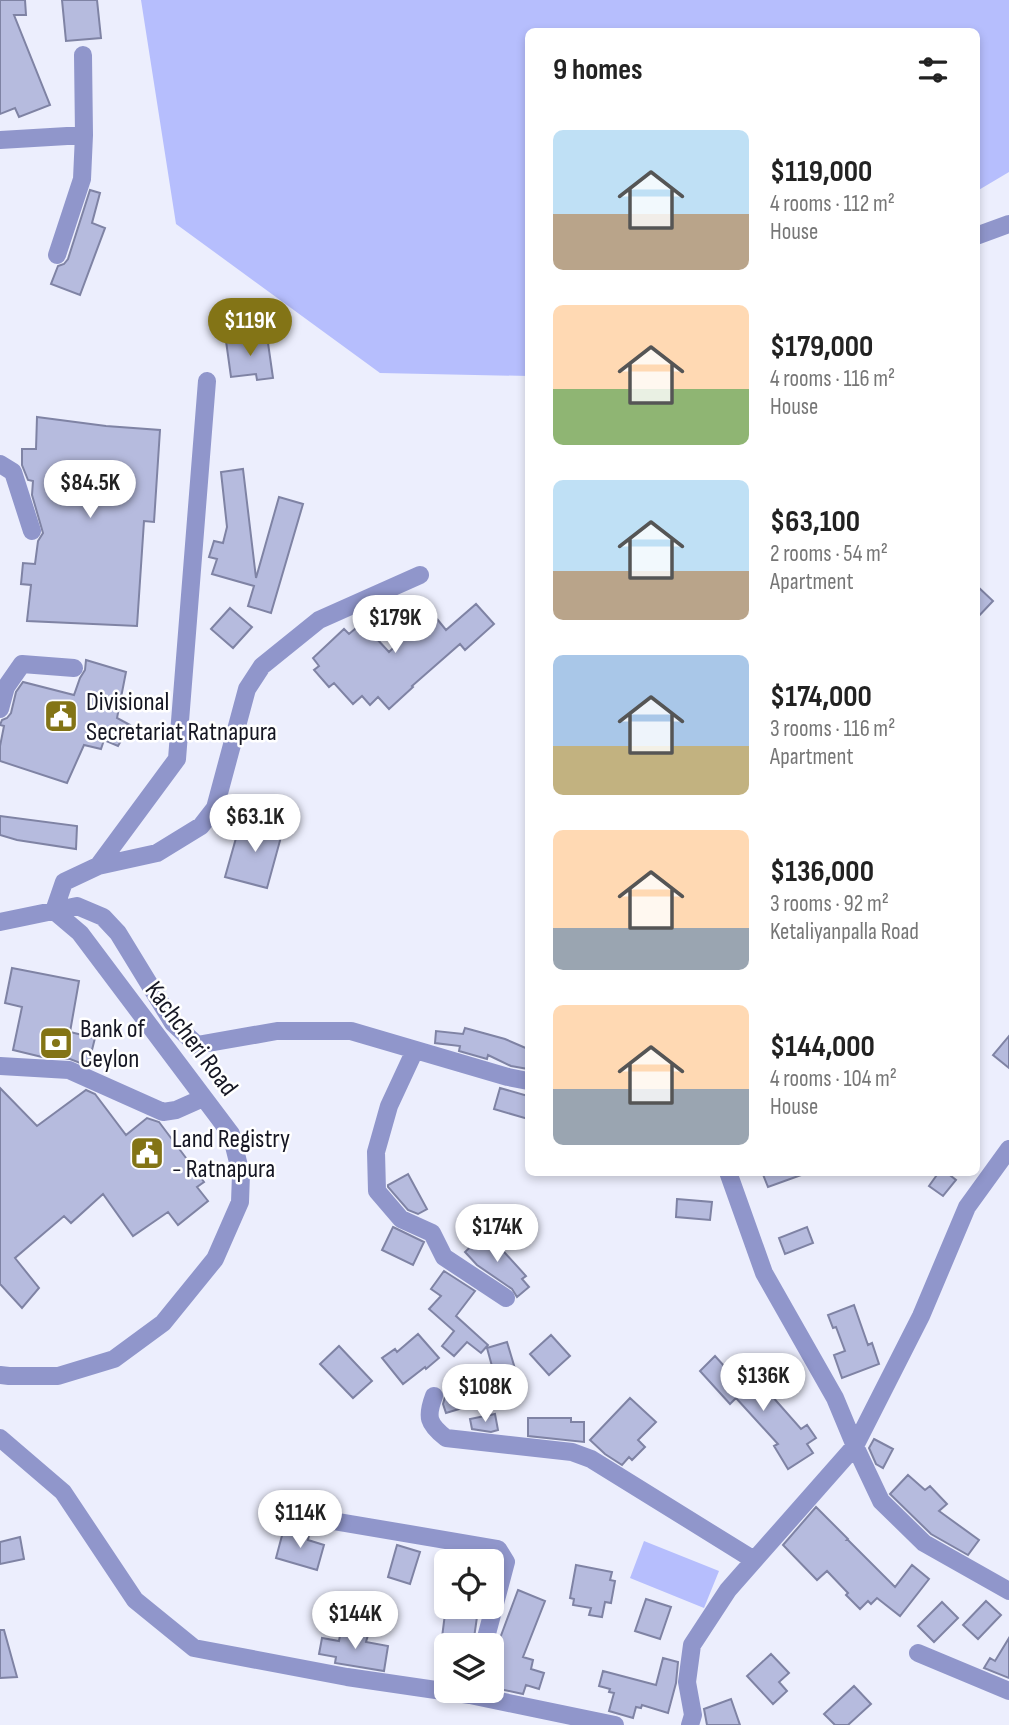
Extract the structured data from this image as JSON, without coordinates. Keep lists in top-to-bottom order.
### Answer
{
  "streets": {
    "street": ["Kachcheri Road"]
  },
  "places": {
    "public building": ["Divisional Secretariat Ratnapura", "Land Registry - Ratnapura"],
    "bank": ["Bank of Ceylon"]
  },
  "page": {
    "heading": "9 homes",
    "list": [
      {
        "name": "$119,000",
        "note": "4 rooms · 112 m² · House"
      },
      {
        "name": "$179,000",
        "note": "4 rooms · 116 m² · House"
      },
      {
        "name": "$63,100",
        "note": "2 rooms · 54 m² · Apartment"
      },
      {
        "name": "$174,000",
        "note": "3 rooms · 116 m² · Apartment"
      },
      {
        "name": "$136,000",
        "note": "3 rooms · 92 m² · Ketaliyanpalla Road"
      },
      {
        "name": "$144,000",
        "note": "4 rooms · 104 m² · House"
      }
    ],
    "price": [
      "$119K",
      "$84.5K",
      "$179K",
      "$63.1K",
      "$174K",
      "$136K",
      "$108K",
      "$114K",
      "$144K"
    ]
  }
}
